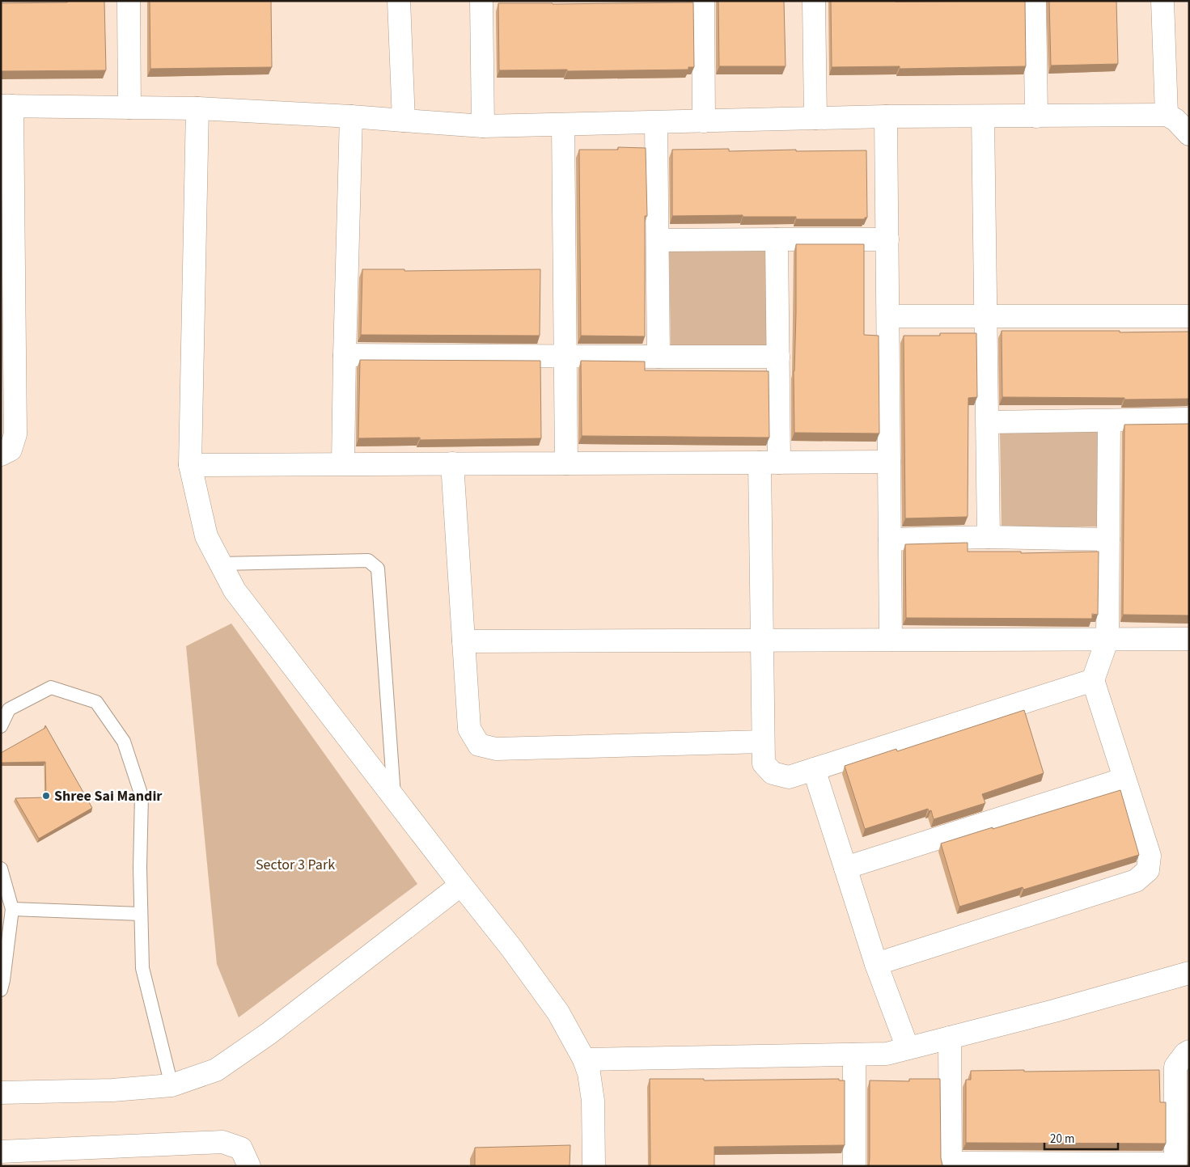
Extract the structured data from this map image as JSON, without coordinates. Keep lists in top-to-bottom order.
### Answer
{
  "parks": ["Sector 3 Park"],
  "places": ["Shree Sai Mandir"],
  "scale_bar": "20 m"
}
